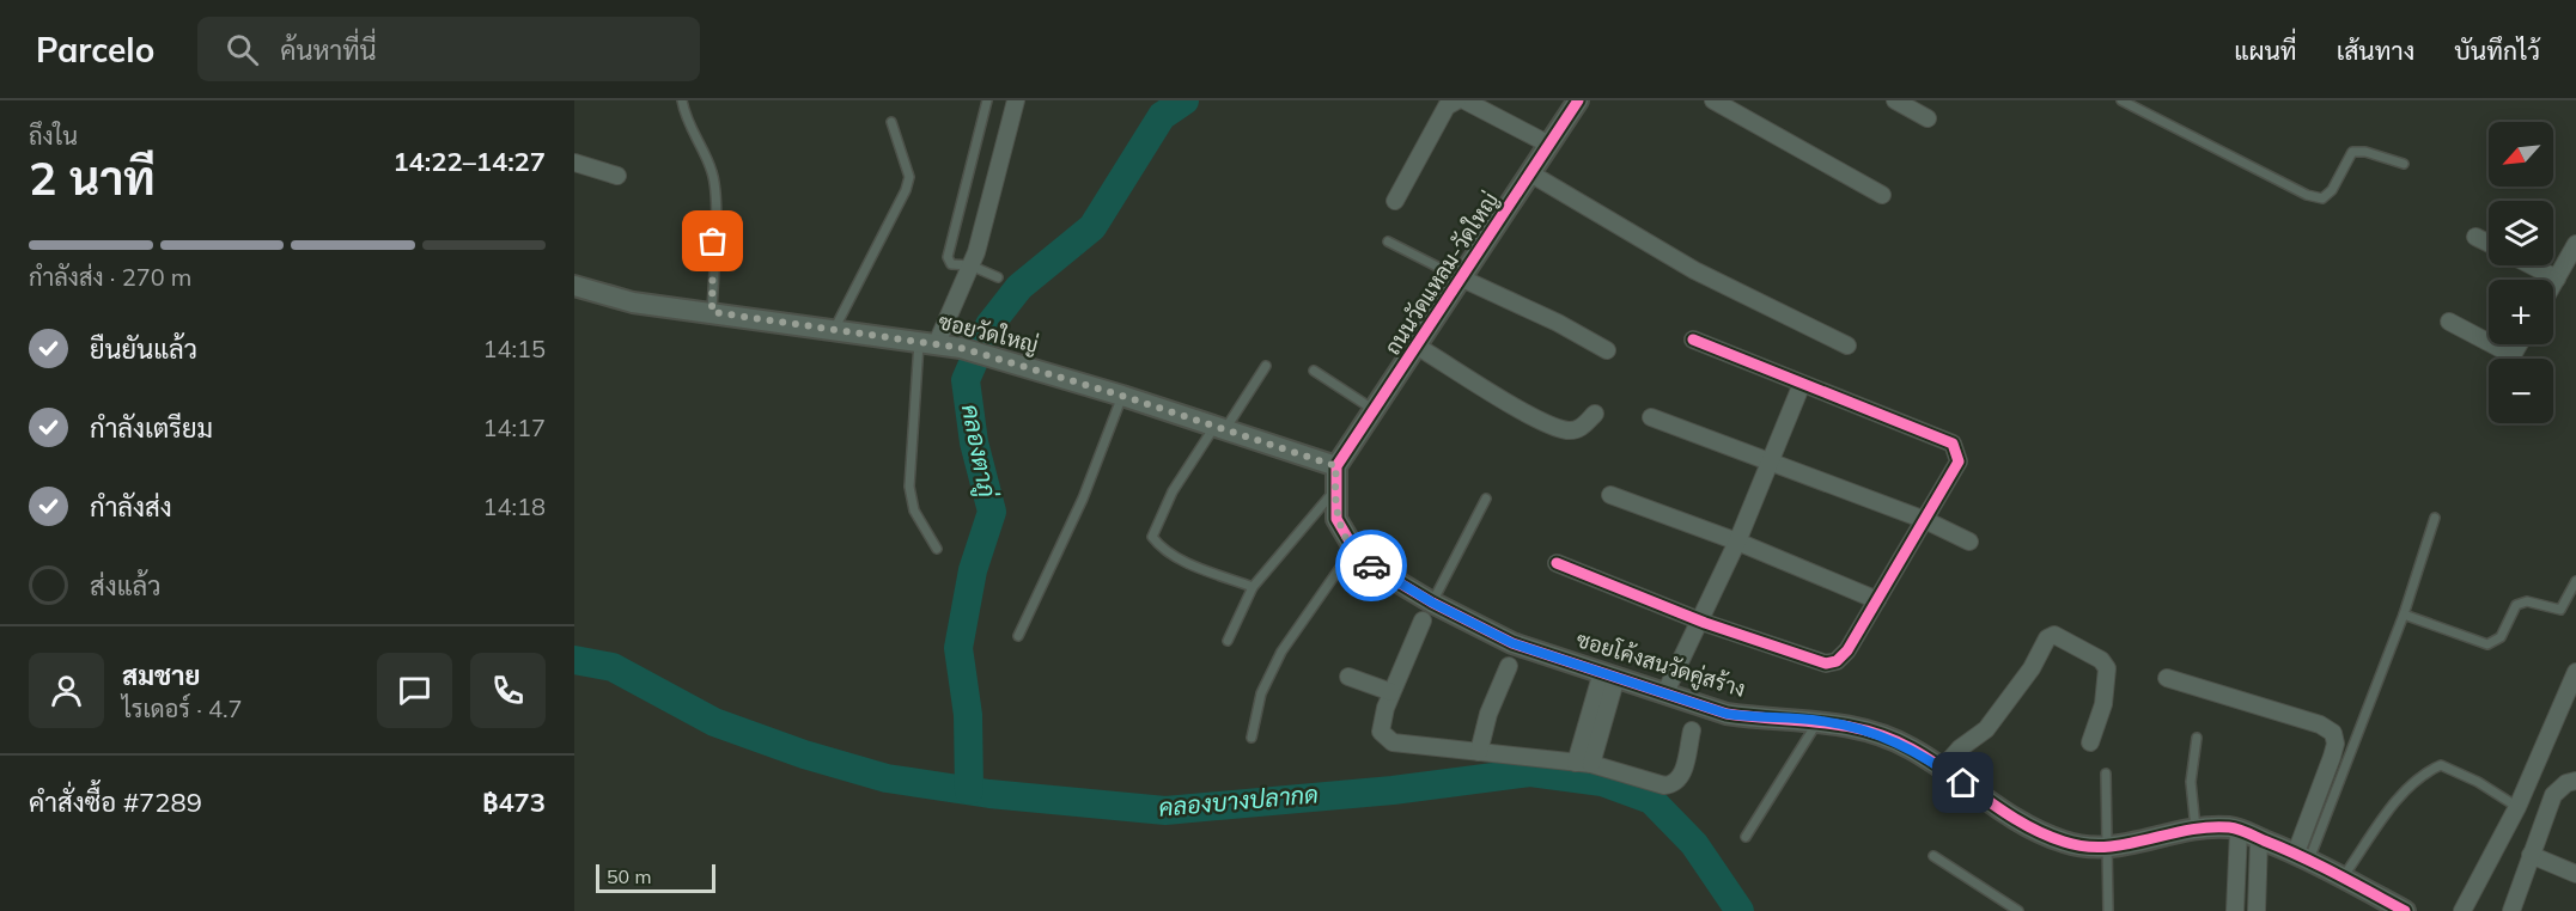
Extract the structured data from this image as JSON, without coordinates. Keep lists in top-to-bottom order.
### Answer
{
  "streets": {
    "street": ["ถนนวัดแหลม-วัดใหญ่", "ซอยวัดใหญ่", "ซอยโค้งสนวัดคู่สร้าง"]
  },
  "crossings": [
    ["ถนนวัดแหลม-วัดใหญ่", "ซอยวัดใหญ่"],
    ["ถนนวัดแหลม-วัดใหญ่", "ซอยโค้งสนวัดคู่สร้าง"],
    ["ซอยวัดใหญ่", "ซอยโค้งสนวัดคู่สร้าง"]
  ],
  "water": ["คลองตาภู่", "คลองบางปลากด"],
  "scale_bar": "50 m",
  "north": "bottom left",
  "page": {
    "header": "Parcelo",
    "search": "ค้นหาที่นี่",
    "nav": ["แผนที่", "เส้นทาง", "บันทึกไว้"],
    "heading": ["2 นาที", "ถึงใน", "14:22–14:27"],
    "panel": [
      "สมชาย",
      "ไรเดอร์ · 4.7",
      "คำสั่งซื้อ #7289",
      "฿473"
    ],
    "map_buttons": ["+", "−"],
    "bar": "กำลังส่ง · 270 m",
    "list": [
      ["ยืนยันแล้ว", "14:15"],
      ["กำลังเตรียม", "14:17"],
      ["กำลังส่ง", "14:18"],
      "ส่งแล้ว"
    ],
    "scale": "50 m"
  }
}
